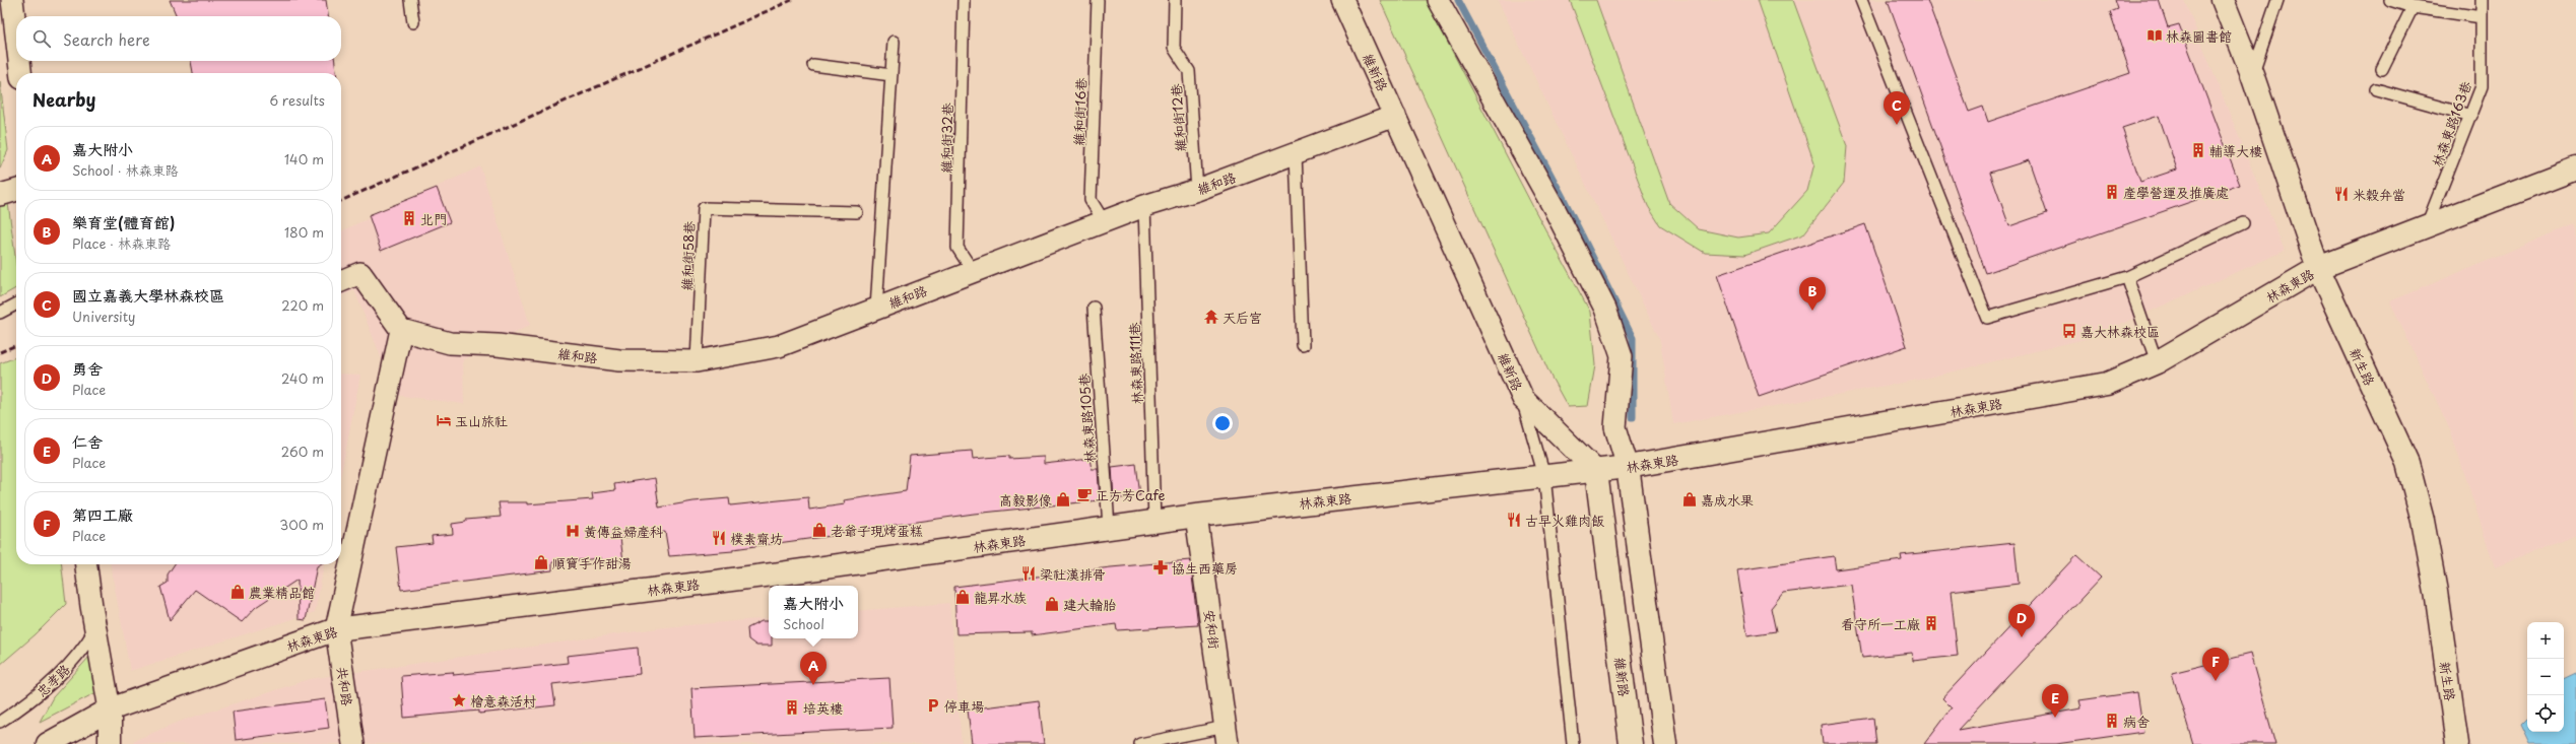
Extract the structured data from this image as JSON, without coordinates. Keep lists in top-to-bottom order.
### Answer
{
  "streets": {
    "main road": ["維新路", "林森東路", "新生路"],
    "street": ["維和路", "安和街", "共和路"],
    "lane": [
      "維和街16巷",
      "維和街12巷",
      "林森東路163巷",
      "維和街32巷",
      "維和街58巷",
      "林森東路111巷",
      "林森東路105巷",
      "忠孝路"
    ]
  },
  "crossings": [
    ["維新路", "維和路"],
    ["維新路", "林森東路"],
    ["維和街16巷", "維和路"],
    ["維和街12巷", "維和路"],
    ["林森東路163巷", "林森東路"],
    ["維和街32巷", "維和路"],
    ["維和路", "維和街58巷"],
    ["維和路", "林森東路111巷"],
    ["林森東路", "林森東路111巷"],
    ["林森東路", "新生路"],
    ["林森東路", "林森東路105巷"],
    ["林森東路", "安和街"],
    ["林森東路", "共和路"]
  ],
  "places": {
    "library": ["林森圖書館"],
    "building": [
      "輔導大樓",
      "產學營運及推廣處",
      "北門",
      "看守所一工廠",
      "培英樓",
      "病舍"
    ],
    "restaurant": [
      "米穀弁當",
      "古早火雞肉飯",
      "樸素齋坊",
      "梁社漢排骨"
    ],
    "temple": ["天后宮"],
    "bus stop": ["嘉大林森校區"],
    "hotel": ["玉山旅社"],
    "cafe": ["正方芳Cafe"],
    "shop": [
      "高毅影像",
      "嘉成水果",
      "老爺子現烤蛋糕",
      "順寶手作甜湯",
      "農業精品館",
      "龍昇水族",
      "建大輪胎"
    ],
    "hospital": ["黃傳益婦產科"],
    "pharmacy": ["協生西藥房"],
    "place": ["檜意森活村"],
    "parking": ["停車場"]
  },
  "page": {
    "search": "Search here",
    "heading": ["Nearby", "6 results"],
    "pins": [
      "C",
      "B",
      "D",
      "F",
      "A",
      "E"
    ],
    "list": [
      {
        "mark": "A",
        "name": "嘉大附小",
        "note": "School · 林森東路",
        "value": "140 m"
      },
      {
        "mark": "B",
        "name": "樂育堂(體育館)",
        "note": "Place · 林森東路",
        "value": "180 m"
      },
      {
        "mark": "C",
        "name": "國立嘉義大學林森校區",
        "note": "University",
        "value": "220 m"
      },
      {
        "mark": "D",
        "name": "勇舍",
        "note": "Place",
        "value": "240 m"
      },
      {
        "mark": "E",
        "name": "仁舍",
        "note": "Place",
        "value": "260 m"
      },
      {
        "mark": "F",
        "name": "第四工廠",
        "note": "Place",
        "value": "300 m"
      }
    ],
    "popup": ["嘉大附小", "School"],
    "map_buttons": ["+", "−"]
  }
}
